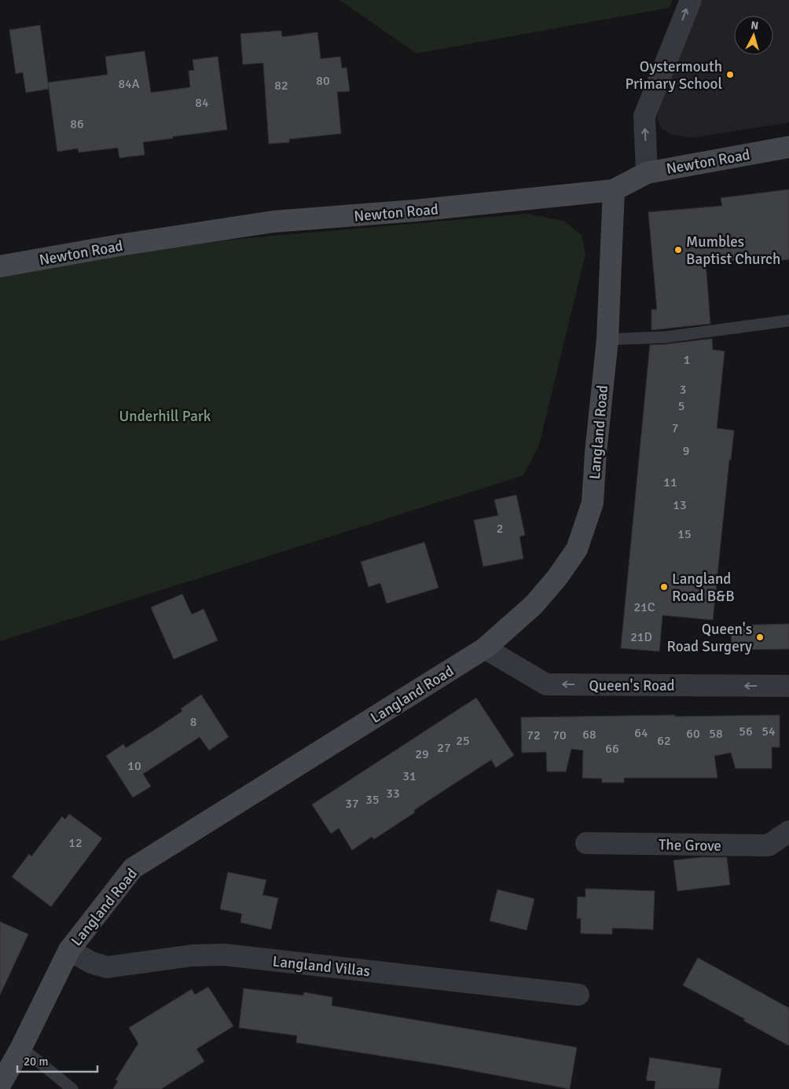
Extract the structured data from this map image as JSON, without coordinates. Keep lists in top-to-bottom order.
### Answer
{
  "streets": {
    "main road": ["Newton Road", "Langland Road"],
    "street": ["Queen's Road", "The Grove", "Langland Villas"]
  },
  "crossings": [
    ["Newton Road", "Langland Road"],
    ["Langland Road", "Queen's Road"],
    ["Langland Road", "Langland Villas"]
  ],
  "one_way": ["Queen's Road"],
  "parks": ["Underhill Park"],
  "places": [
    "Oystermouth Primary School",
    "Mumbles Baptist Church",
    "Langland Road B&B",
    "Queen's Road Surgery"
  ],
  "house_numbers": [
    "80",
    "84A",
    "82",
    "84",
    "86",
    "1",
    "3",
    "5",
    "7",
    "9",
    "11",
    "13",
    "2",
    "15",
    "21C",
    "21D",
    "8",
    "56",
    "54",
    "64",
    "60",
    "58",
    "68",
    "72",
    "70",
    "25",
    "62",
    "27",
    "66",
    "29",
    "10",
    "31",
    "33",
    "35",
    "37",
    "12"
  ],
  "scale_bar": "20 m",
  "north": "top"
}
